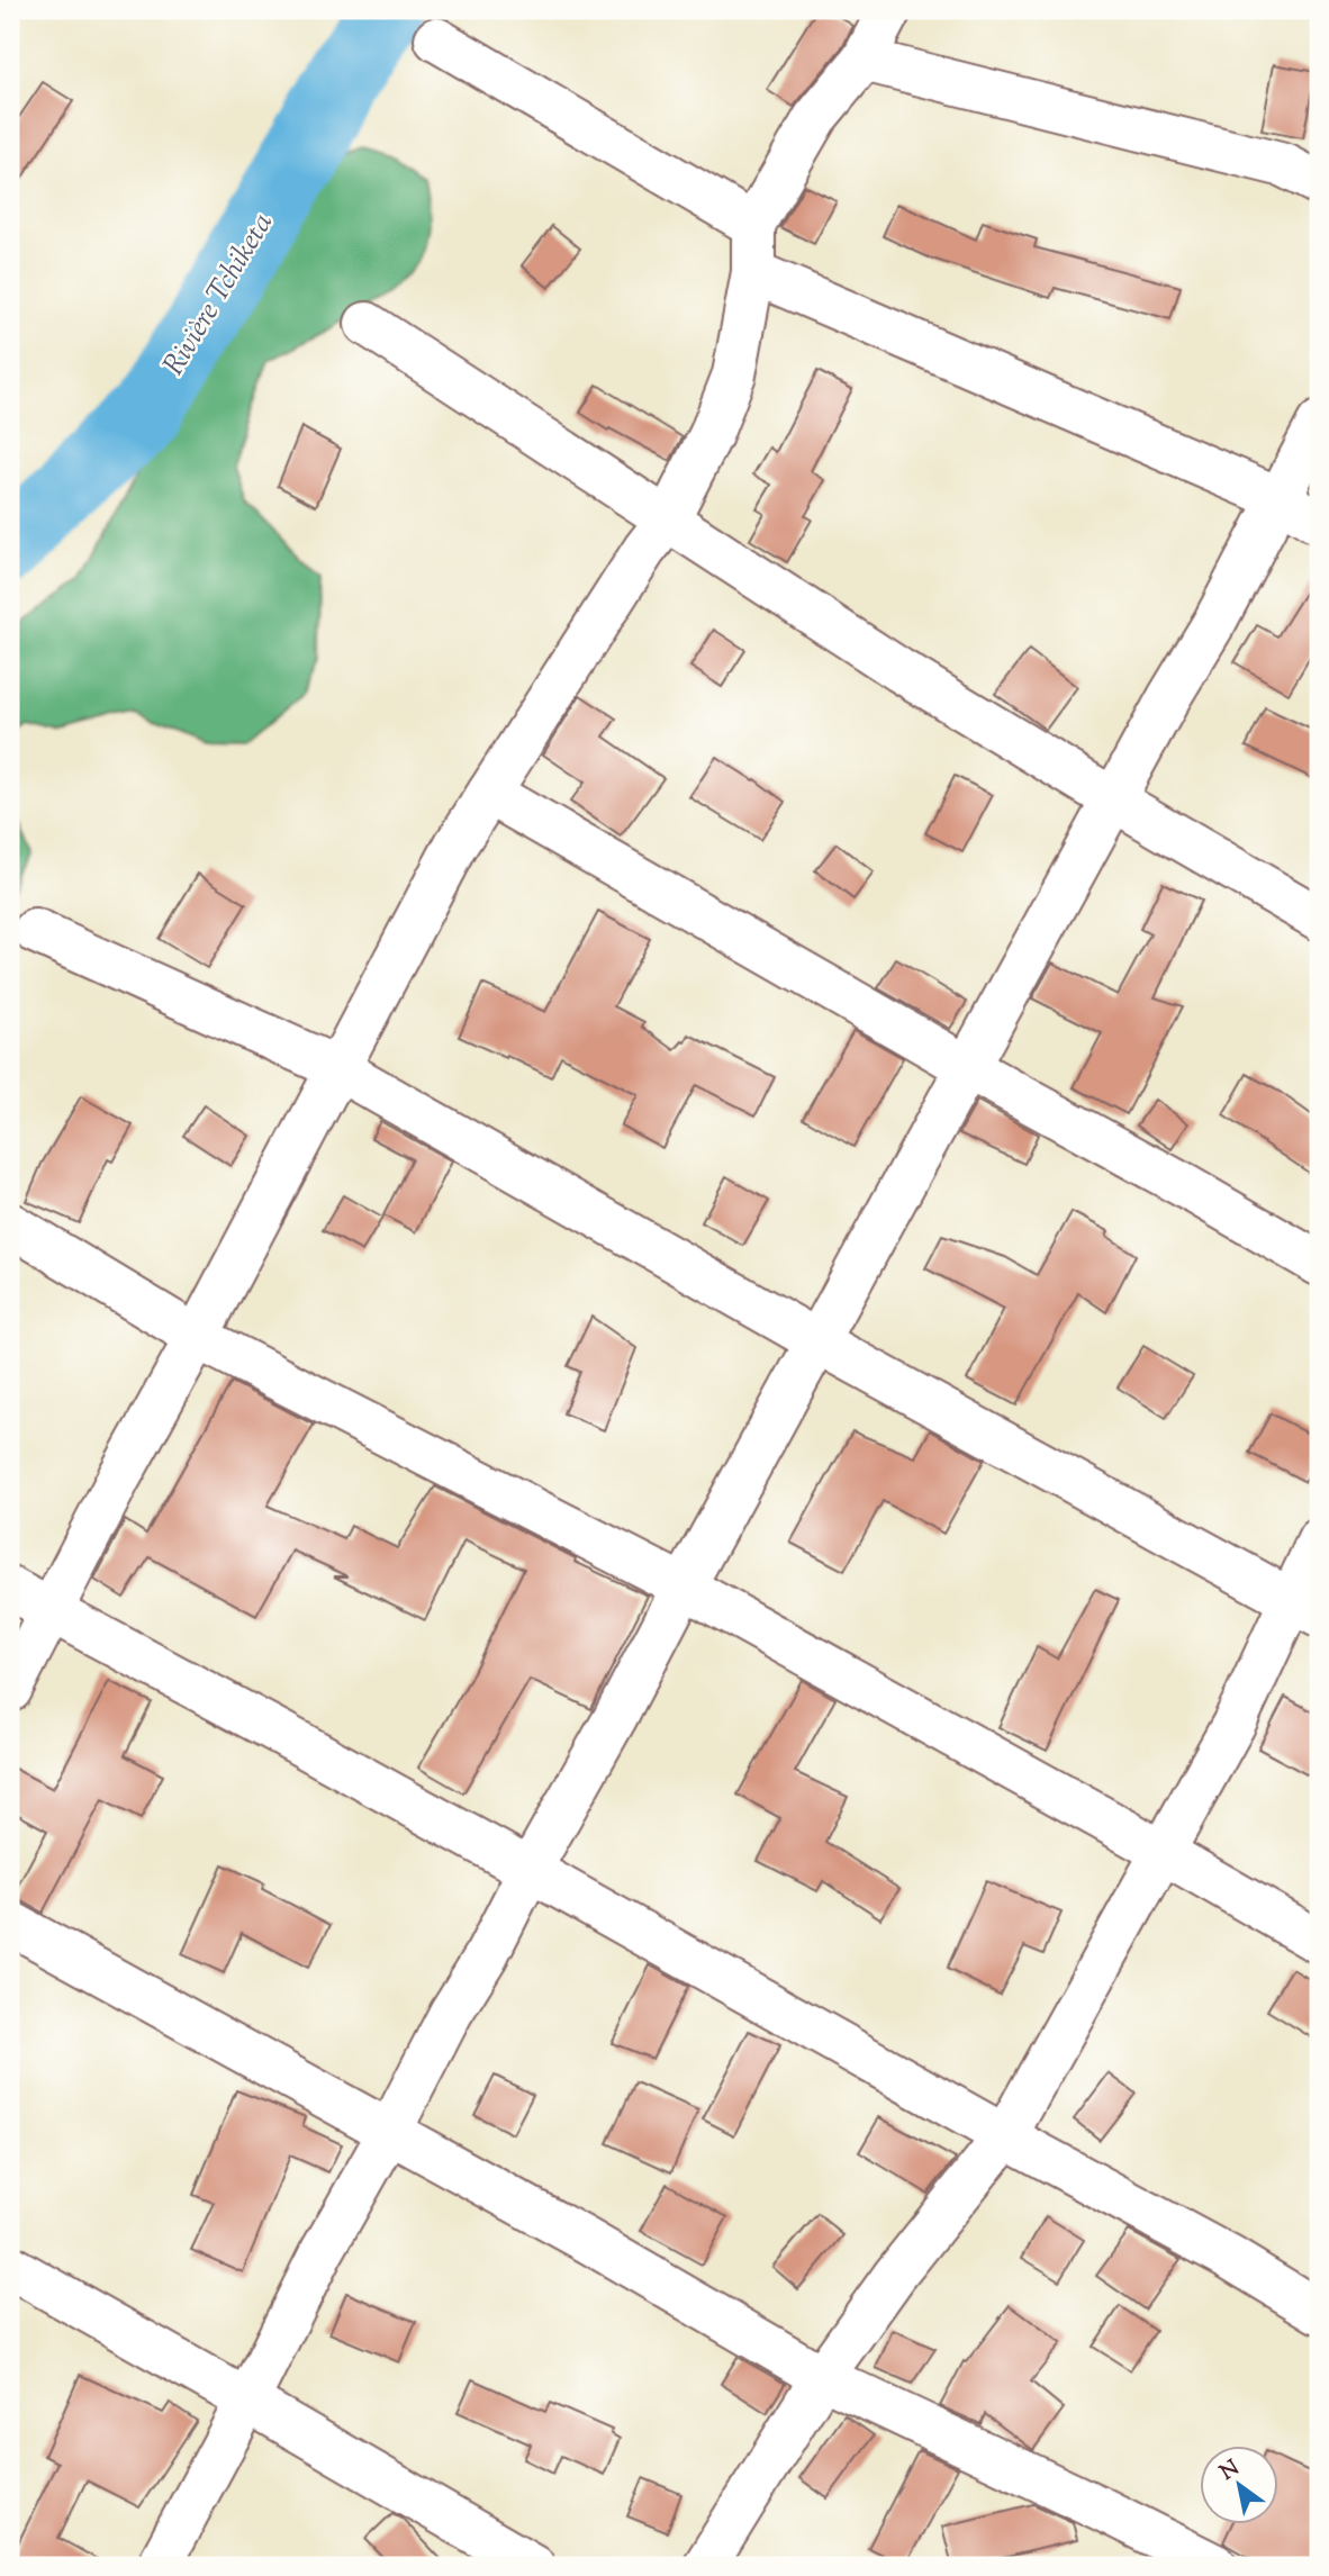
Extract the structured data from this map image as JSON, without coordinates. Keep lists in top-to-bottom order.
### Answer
{
  "water": ["Rivière Tchiketa"],
  "north": "top left"
}
